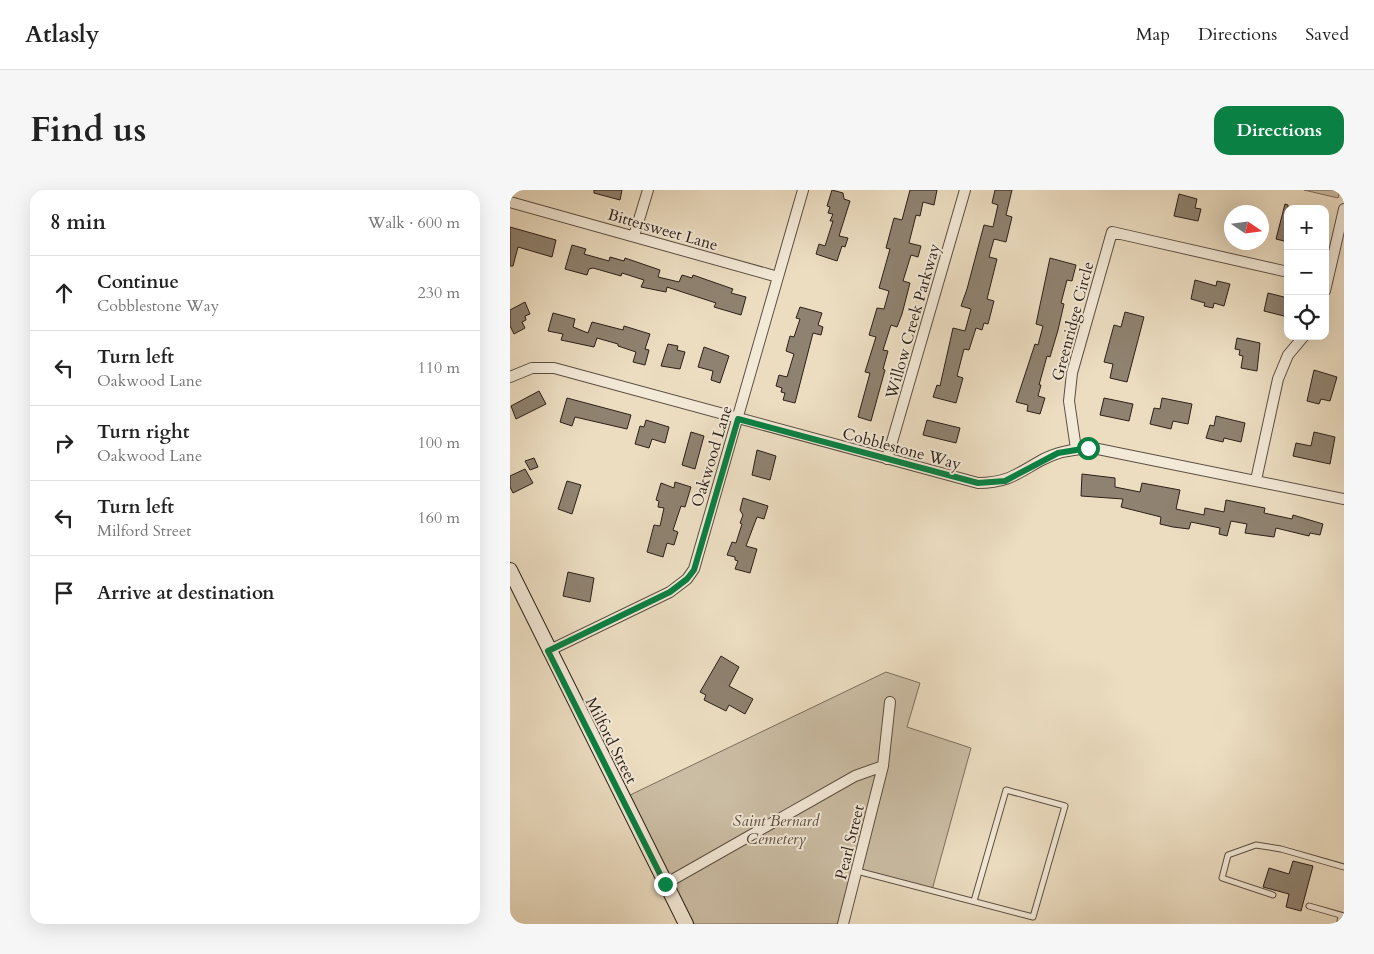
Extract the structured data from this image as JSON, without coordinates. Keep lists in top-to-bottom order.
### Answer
{
  "streets": {
    "main road": ["Milford Street"],
    "street": [
      "Bittersweet Lane",
      "Willow Creek Parkway",
      "Greenridge Circle",
      "Cobblestone Way",
      "Oakwood Lane",
      "Pearl Street"
    ]
  },
  "crossings": [
    ["Bittersweet Lane", "Oakwood Lane"],
    ["Willow Creek Parkway", "Cobblestone Way"],
    ["Greenridge Circle", "Cobblestone Way"],
    ["Cobblestone Way", "Oakwood Lane"],
    ["Oakwood Lane", "Milford Street"],
    ["Milford Street", "Pearl Street"]
  ],
  "parks": ["Saint Bernard Cemetery"],
  "north": "right",
  "page": {
    "header": "Atlasly",
    "nav": ["Map", "Directions", "Saved"],
    "title": "Find us",
    "buttons": "Directions",
    "heading": ["8 min", "Walk · 600 m"],
    "map_buttons": ["+", "−"],
    "list": [
      ["Continue", "Cobblestone Way", "230 m"],
      ["Turn left", "Oakwood Lane", "110 m"],
      ["Turn right", "Oakwood Lane", "100 m"],
      ["Turn left", "Milford Street", "160 m"],
      "Arrive at destination"
    ]
  }
}
